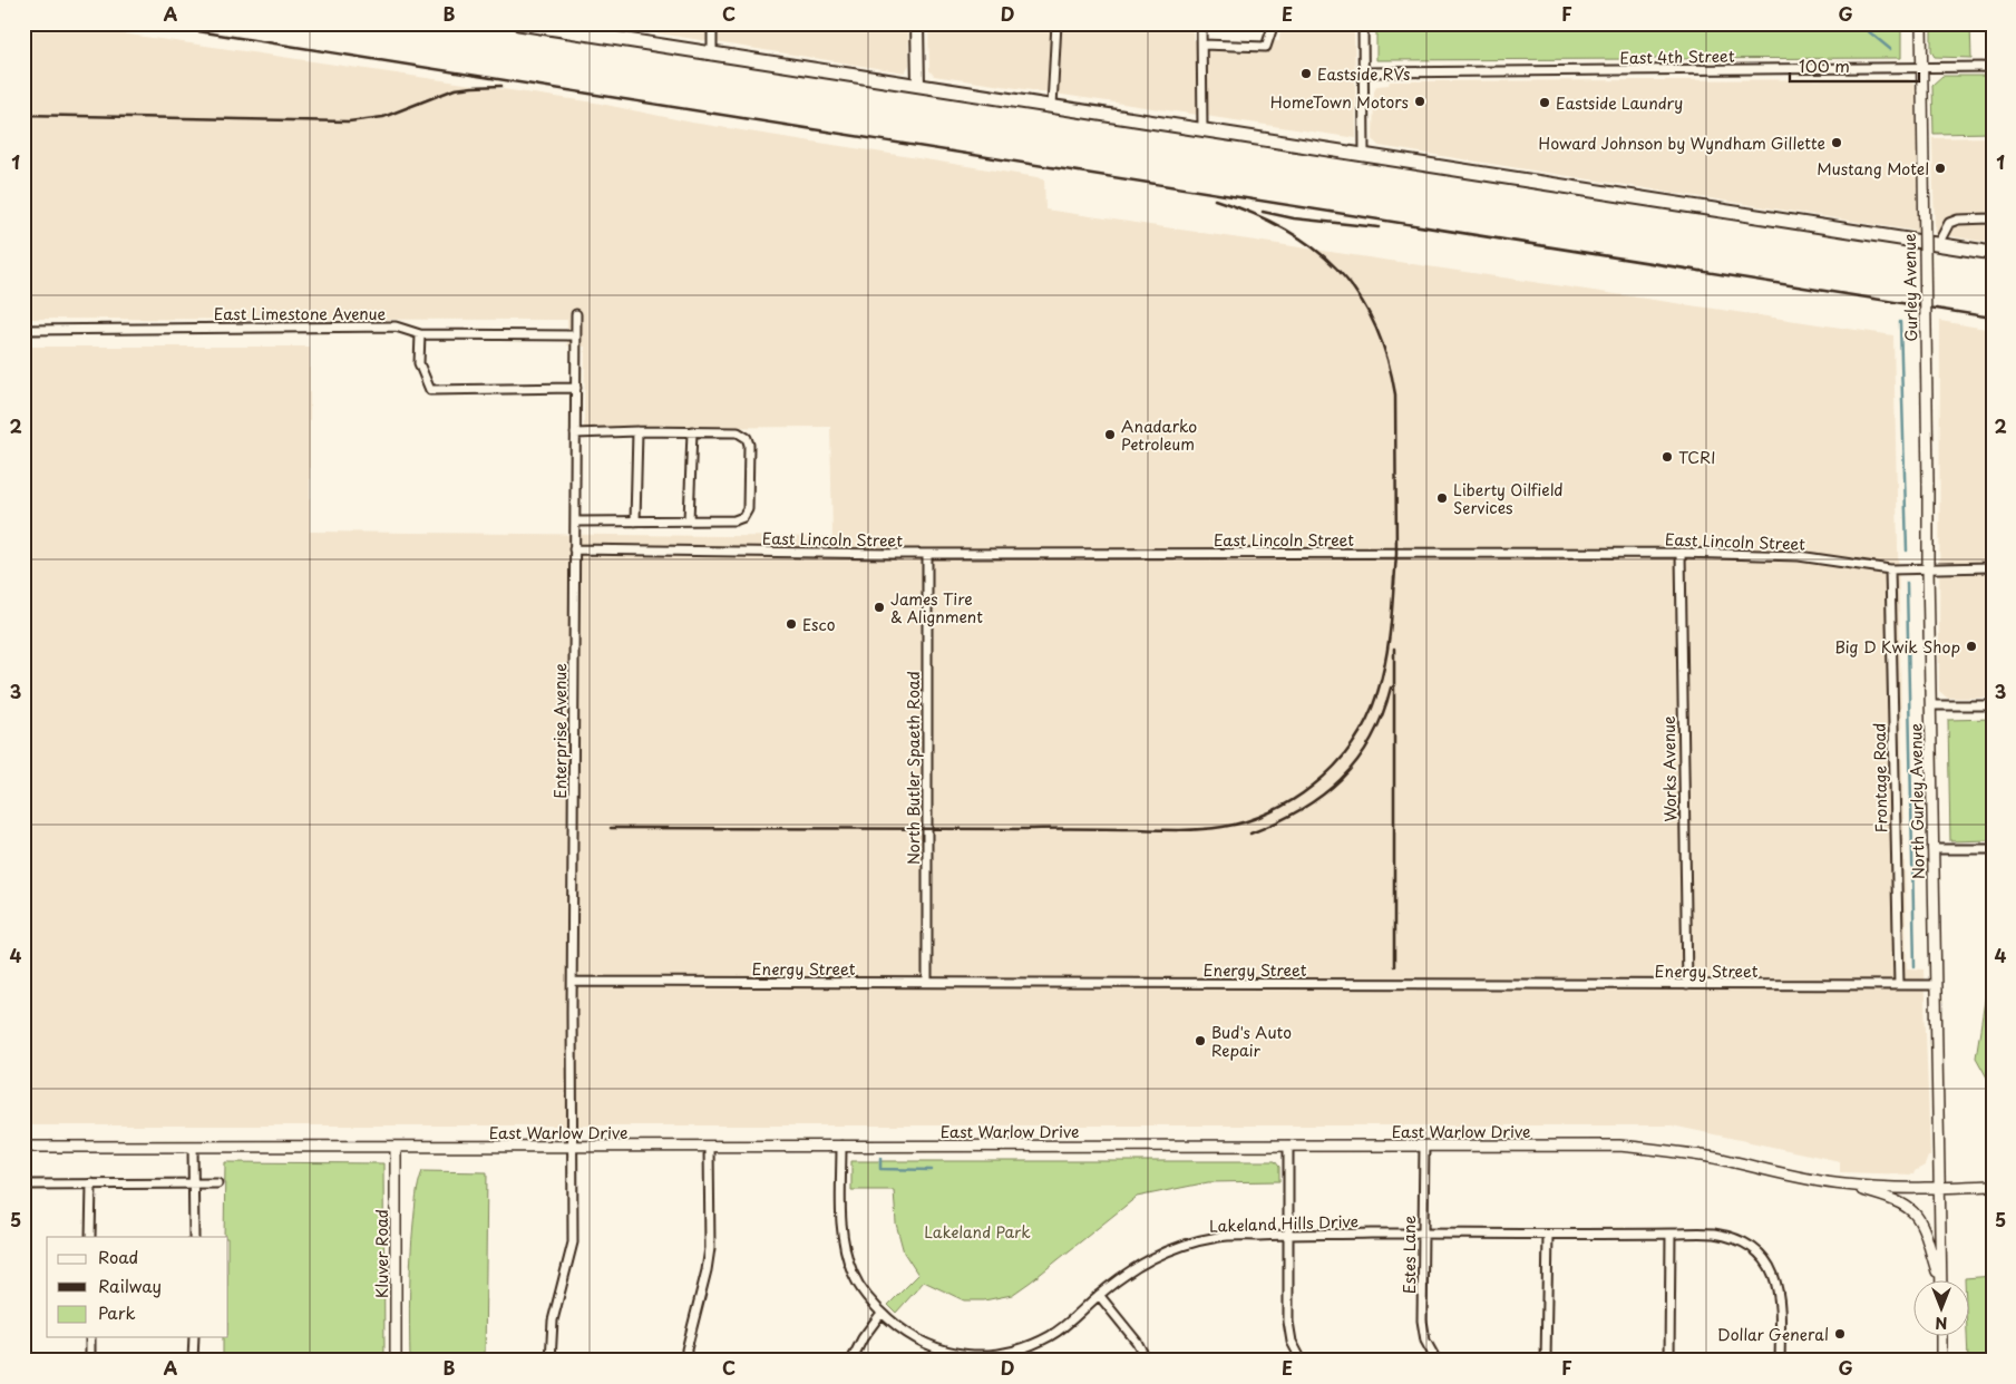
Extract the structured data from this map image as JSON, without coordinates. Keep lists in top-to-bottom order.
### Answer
{
  "streets": {
    "street": [
      "East 4th Street",
      "Gurley Avenue",
      "East Limestone Avenue",
      "East Lincoln Street",
      "Enterprise Avenue",
      "North Butler Spaeth Road",
      "Works Avenue",
      "Frontage Road",
      "North Gurley Avenue",
      "Energy Street",
      "East Warlow Drive",
      "Lakeland Hills Drive",
      "Kluver Road",
      "Estes Lane"
    ]
  },
  "crossings": [
    ["East 4th Street", "Gurley Avenue"],
    ["Gurley Avenue", "North Gurley Avenue"],
    ["East Limestone Avenue", "Enterprise Avenue"],
    ["East Lincoln Street", "Enterprise Avenue"],
    ["East Lincoln Street", "North Butler Spaeth Road"],
    ["East Lincoln Street", "Works Avenue"],
    ["East Lincoln Street", "Frontage Road"],
    ["East Lincoln Street", "North Gurley Avenue"],
    ["Enterprise Avenue", "Energy Street"],
    ["Enterprise Avenue", "East Warlow Drive"],
    ["North Butler Spaeth Road", "Energy Street"],
    ["Works Avenue", "Energy Street"],
    ["Frontage Road", "Energy Street"],
    ["North Gurley Avenue", "Energy Street"],
    ["North Gurley Avenue", "East Warlow Drive"],
    ["East Warlow Drive", "Lakeland Hills Drive"],
    ["East Warlow Drive", "Kluver Road"],
    ["East Warlow Drive", "Estes Lane"],
    ["Lakeland Hills Drive", "Estes Lane"]
  ],
  "parks": ["Lakeland Park"],
  "places": [
    "Eastside RVs",
    "HomeTown Motors",
    "Eastside Laundry",
    "Howard Johnson by Wyndham Gillette",
    "Mustang Motel",
    "Anadarko Petroleum",
    "TCRI",
    "Liberty Oilfield Services",
    "James Tire & Alignment",
    "Esco",
    "Big D Kwik Shop",
    "Bud's Auto Repair",
    "Dollar General"
  ],
  "legend": ["Road", "Railway", "Park"],
  "scale_bar": "100 m",
  "north": "bottom",
  "grid": {
    "columns": [
      "A",
      "B",
      "C",
      "D",
      "E",
      "F",
      "G"
    ],
    "rows": [
      "1",
      "2",
      "3",
      "4",
      "5"
    ]
  }
}
